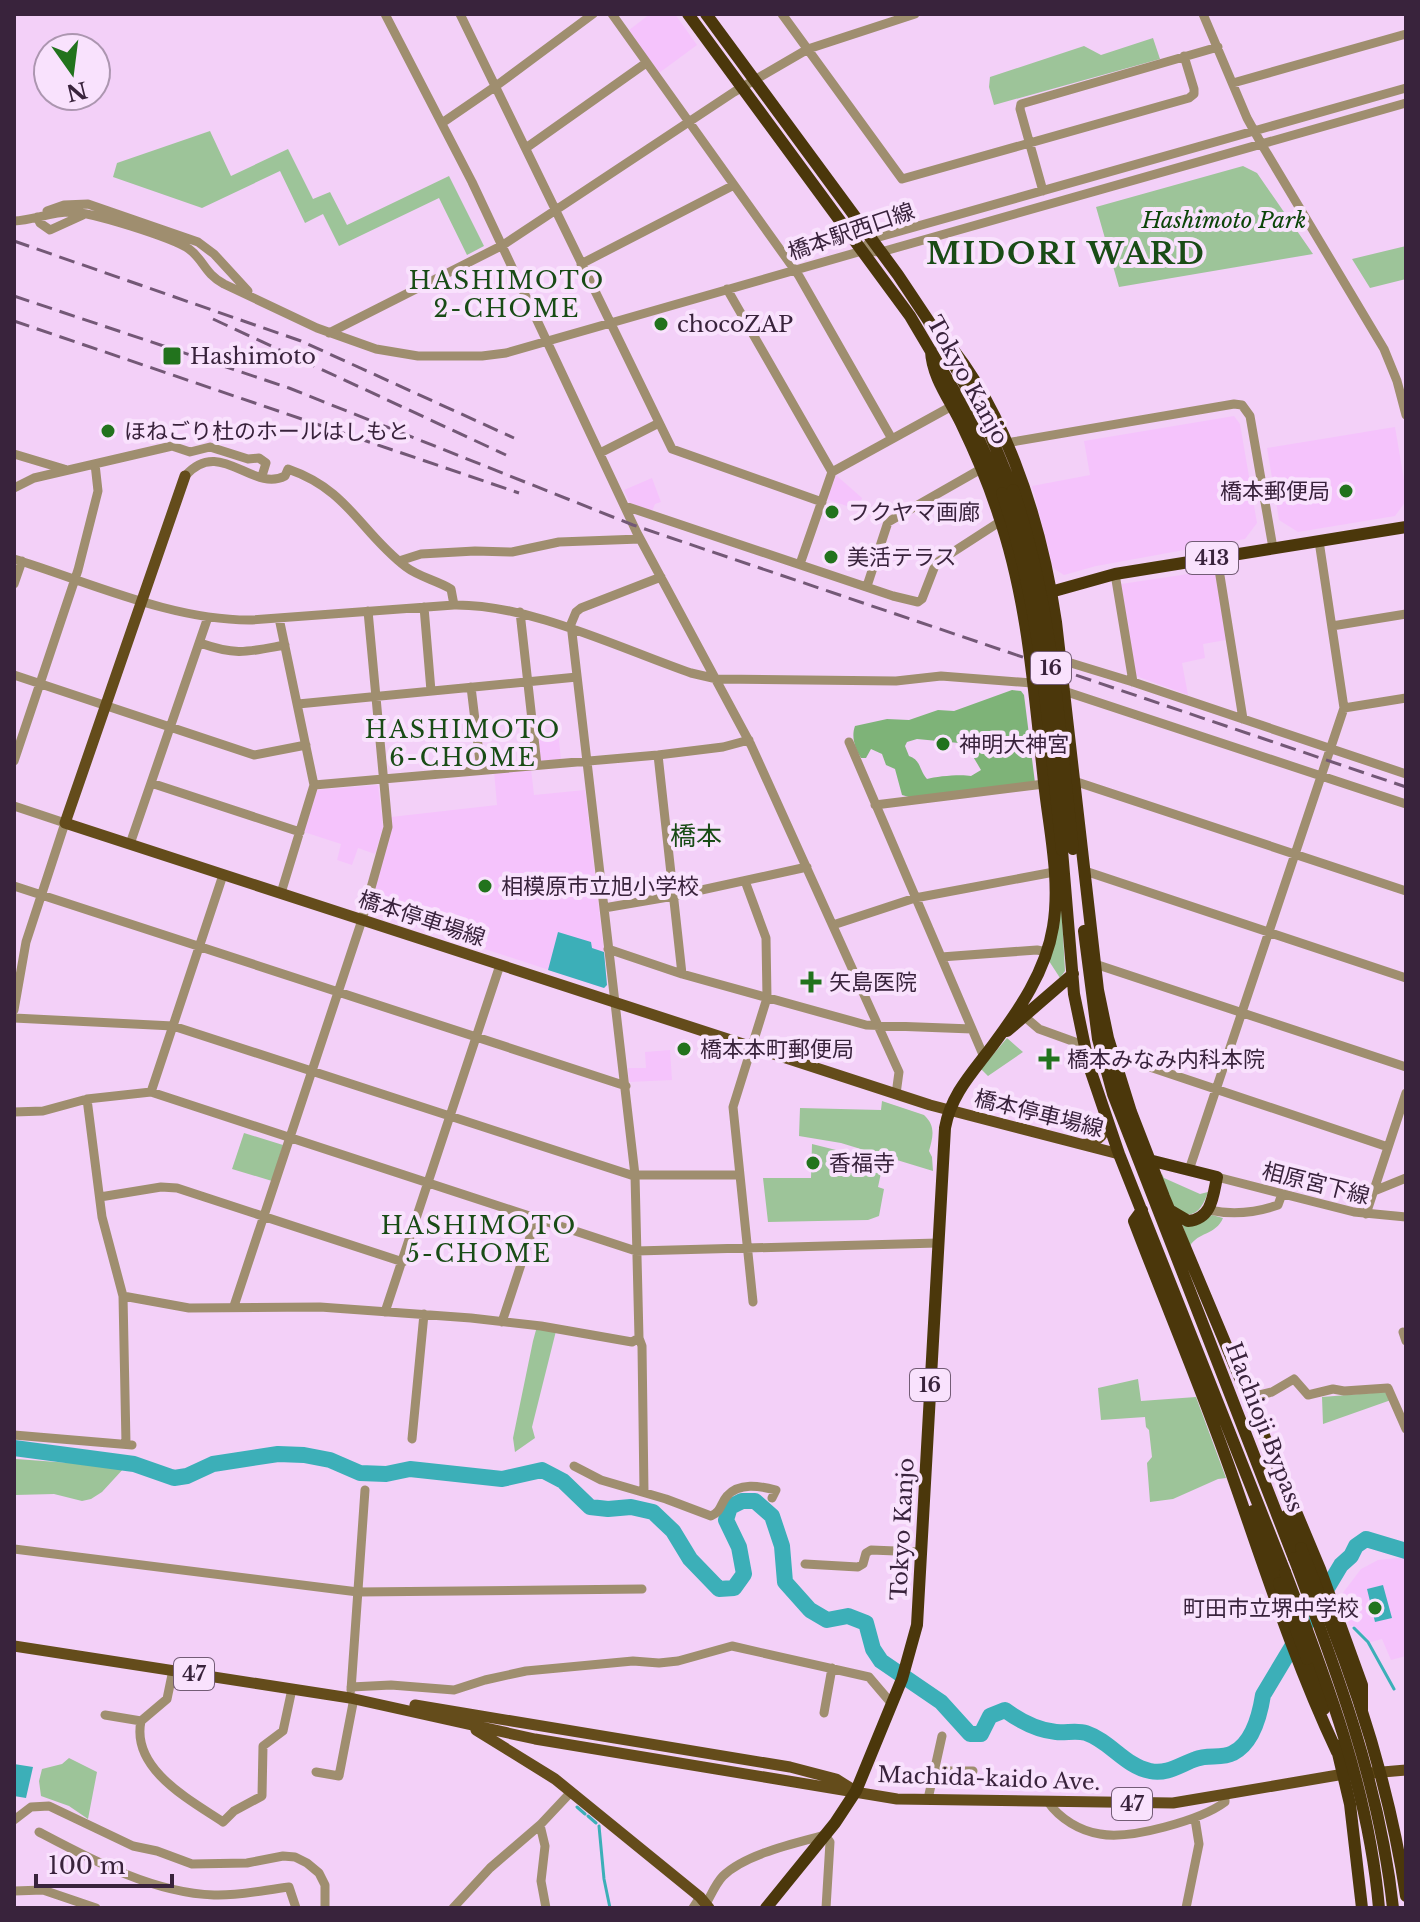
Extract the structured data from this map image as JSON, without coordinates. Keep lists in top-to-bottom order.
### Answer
{
  "streets": {
    "highway": [
      "Tokyo Kanjo",
      "413",
      "16",
      "Hachioji Bypass"
    ],
    "main road": ["橋本停車場線", "47", "Machida-kaido Ave."],
    "street": ["橋本駅西口線", "相原宮下線"]
  },
  "crossings": [
    ["橋本駅西口線", "Tokyo Kanjo"],
    ["Tokyo Kanjo", "16"],
    ["Tokyo Kanjo", "橋本停車場線"],
    ["Tokyo Kanjo", "Hachioji Bypass"],
    ["Tokyo Kanjo", "Machida-kaido Ave."],
    ["413", "16"],
    ["16", "橋本停車場線"],
    ["16", "Hachioji Bypass"],
    ["16", "Machida-kaido Ave."],
    ["橋本停車場線", "Hachioji Bypass"],
    ["47", "Machida-kaido Ave."]
  ],
  "districts": [
    "MIDORI WARD",
    "HASHIMOTO 2-CHOME",
    "HASHIMOTO 6-CHOME",
    "橋本",
    "HASHIMOTO 5-CHOME"
  ],
  "parks": ["Hashimoto Park"],
  "places": {
    "other": [
      "chocoZAP",
      "ほねごり杜のホールはしもと",
      "橋本郵便局",
      "フクヤマ画廊",
      "美活テラス",
      "神明大神宮",
      "相模原市立旭小学校",
      "橋本本町郵便局",
      "香福寺",
      "町田市立堺中学校"
    ],
    "transit": ["Hashimoto"],
    "health": ["矢島医院", "橋本みなみ内科本院"]
  },
  "scale_bar": "100 m",
  "north": "bottom"
}
